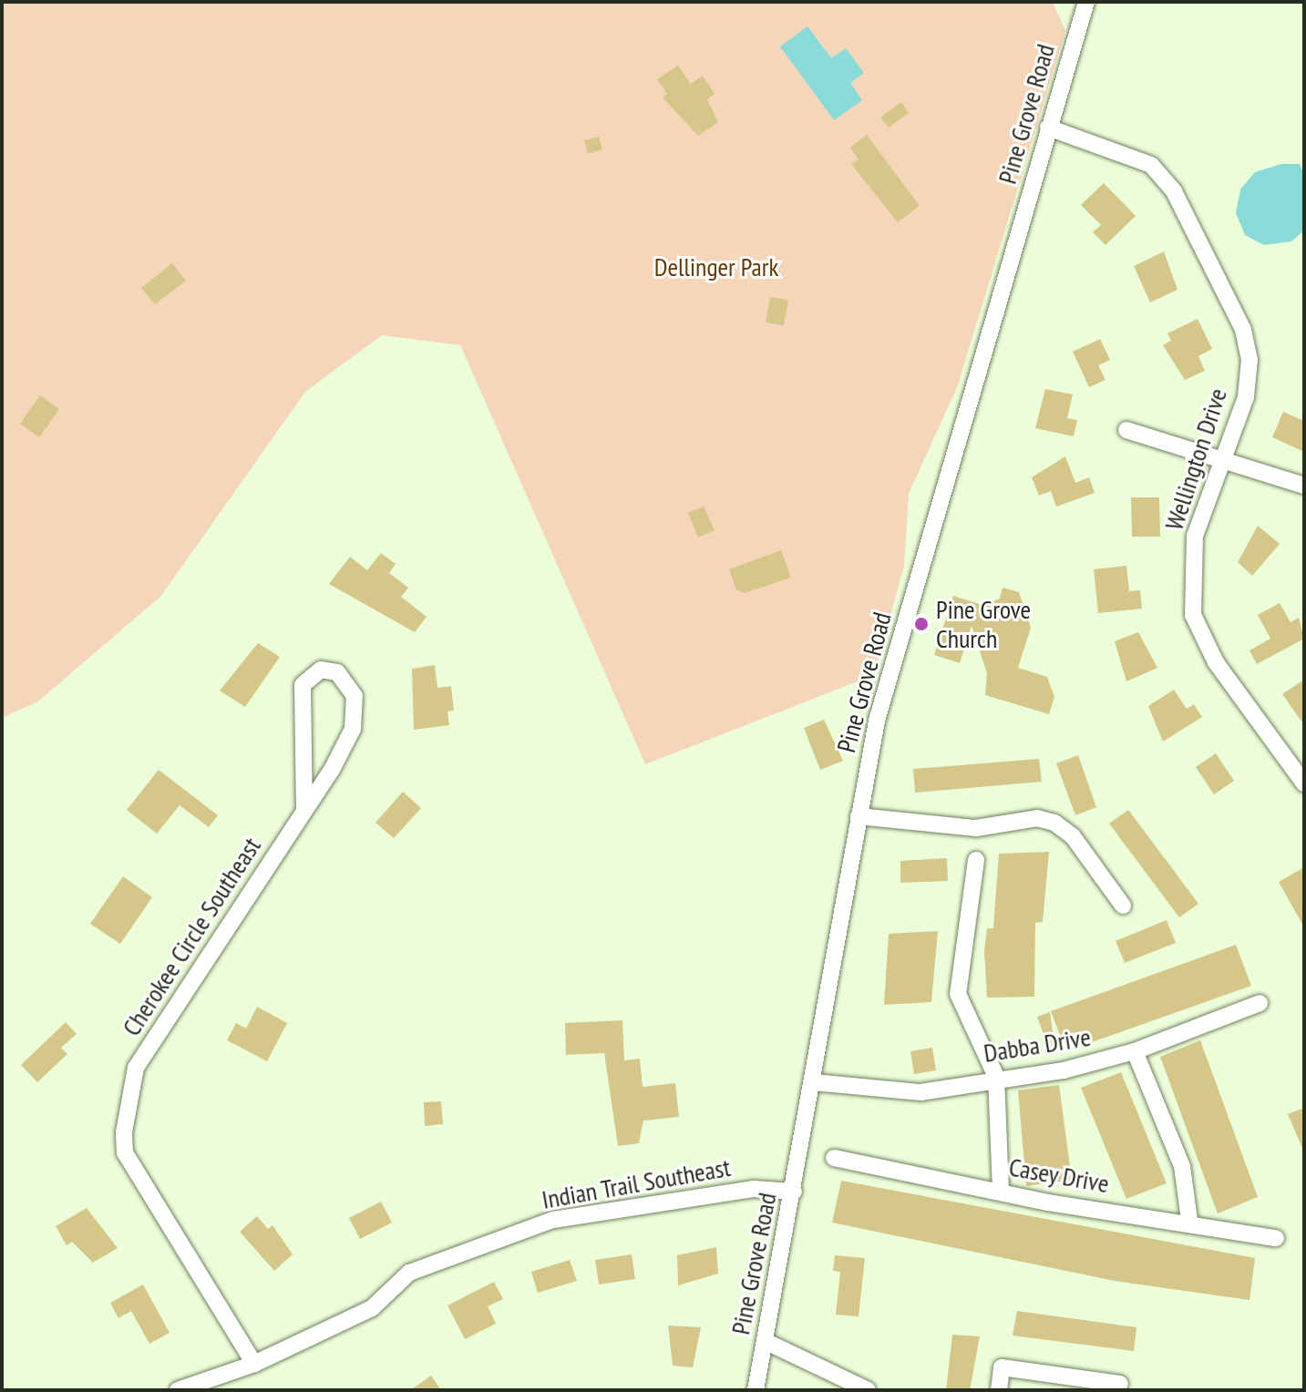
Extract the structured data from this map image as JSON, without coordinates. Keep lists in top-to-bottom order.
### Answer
{
  "streets": {
    "street": [
      "Pine Grove Road",
      "Wellington Drive",
      "Cherokee Circle Southeast",
      "Dabba Drive",
      "Casey Drive",
      "Indian Trail Southeast"
    ]
  },
  "crossings": [
    ["Pine Grove Road", "Wellington Drive"],
    ["Pine Grove Road", "Dabba Drive"],
    ["Pine Grove Road", "Indian Trail Southeast"],
    ["Cherokee Circle Southeast", "Indian Trail Southeast"]
  ],
  "parks": ["Dellinger Park"],
  "places": ["Pine Grove Church"]
}
